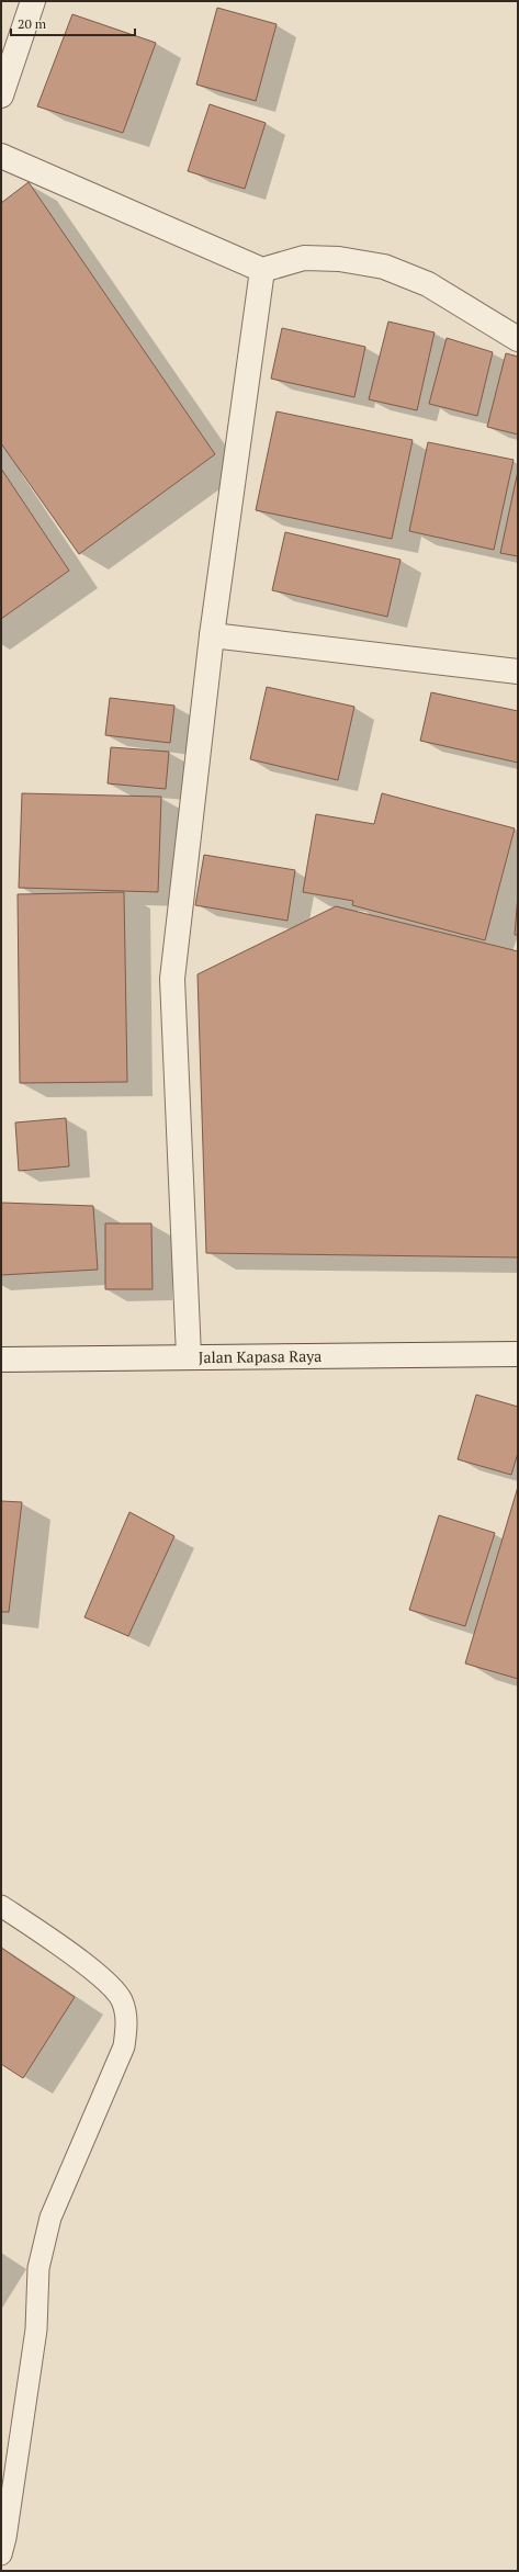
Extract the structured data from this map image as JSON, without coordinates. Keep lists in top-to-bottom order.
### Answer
{
  "streets": {
    "street": ["Jalan Kapasa Raya"]
  },
  "scale_bar": "20 m"
}
